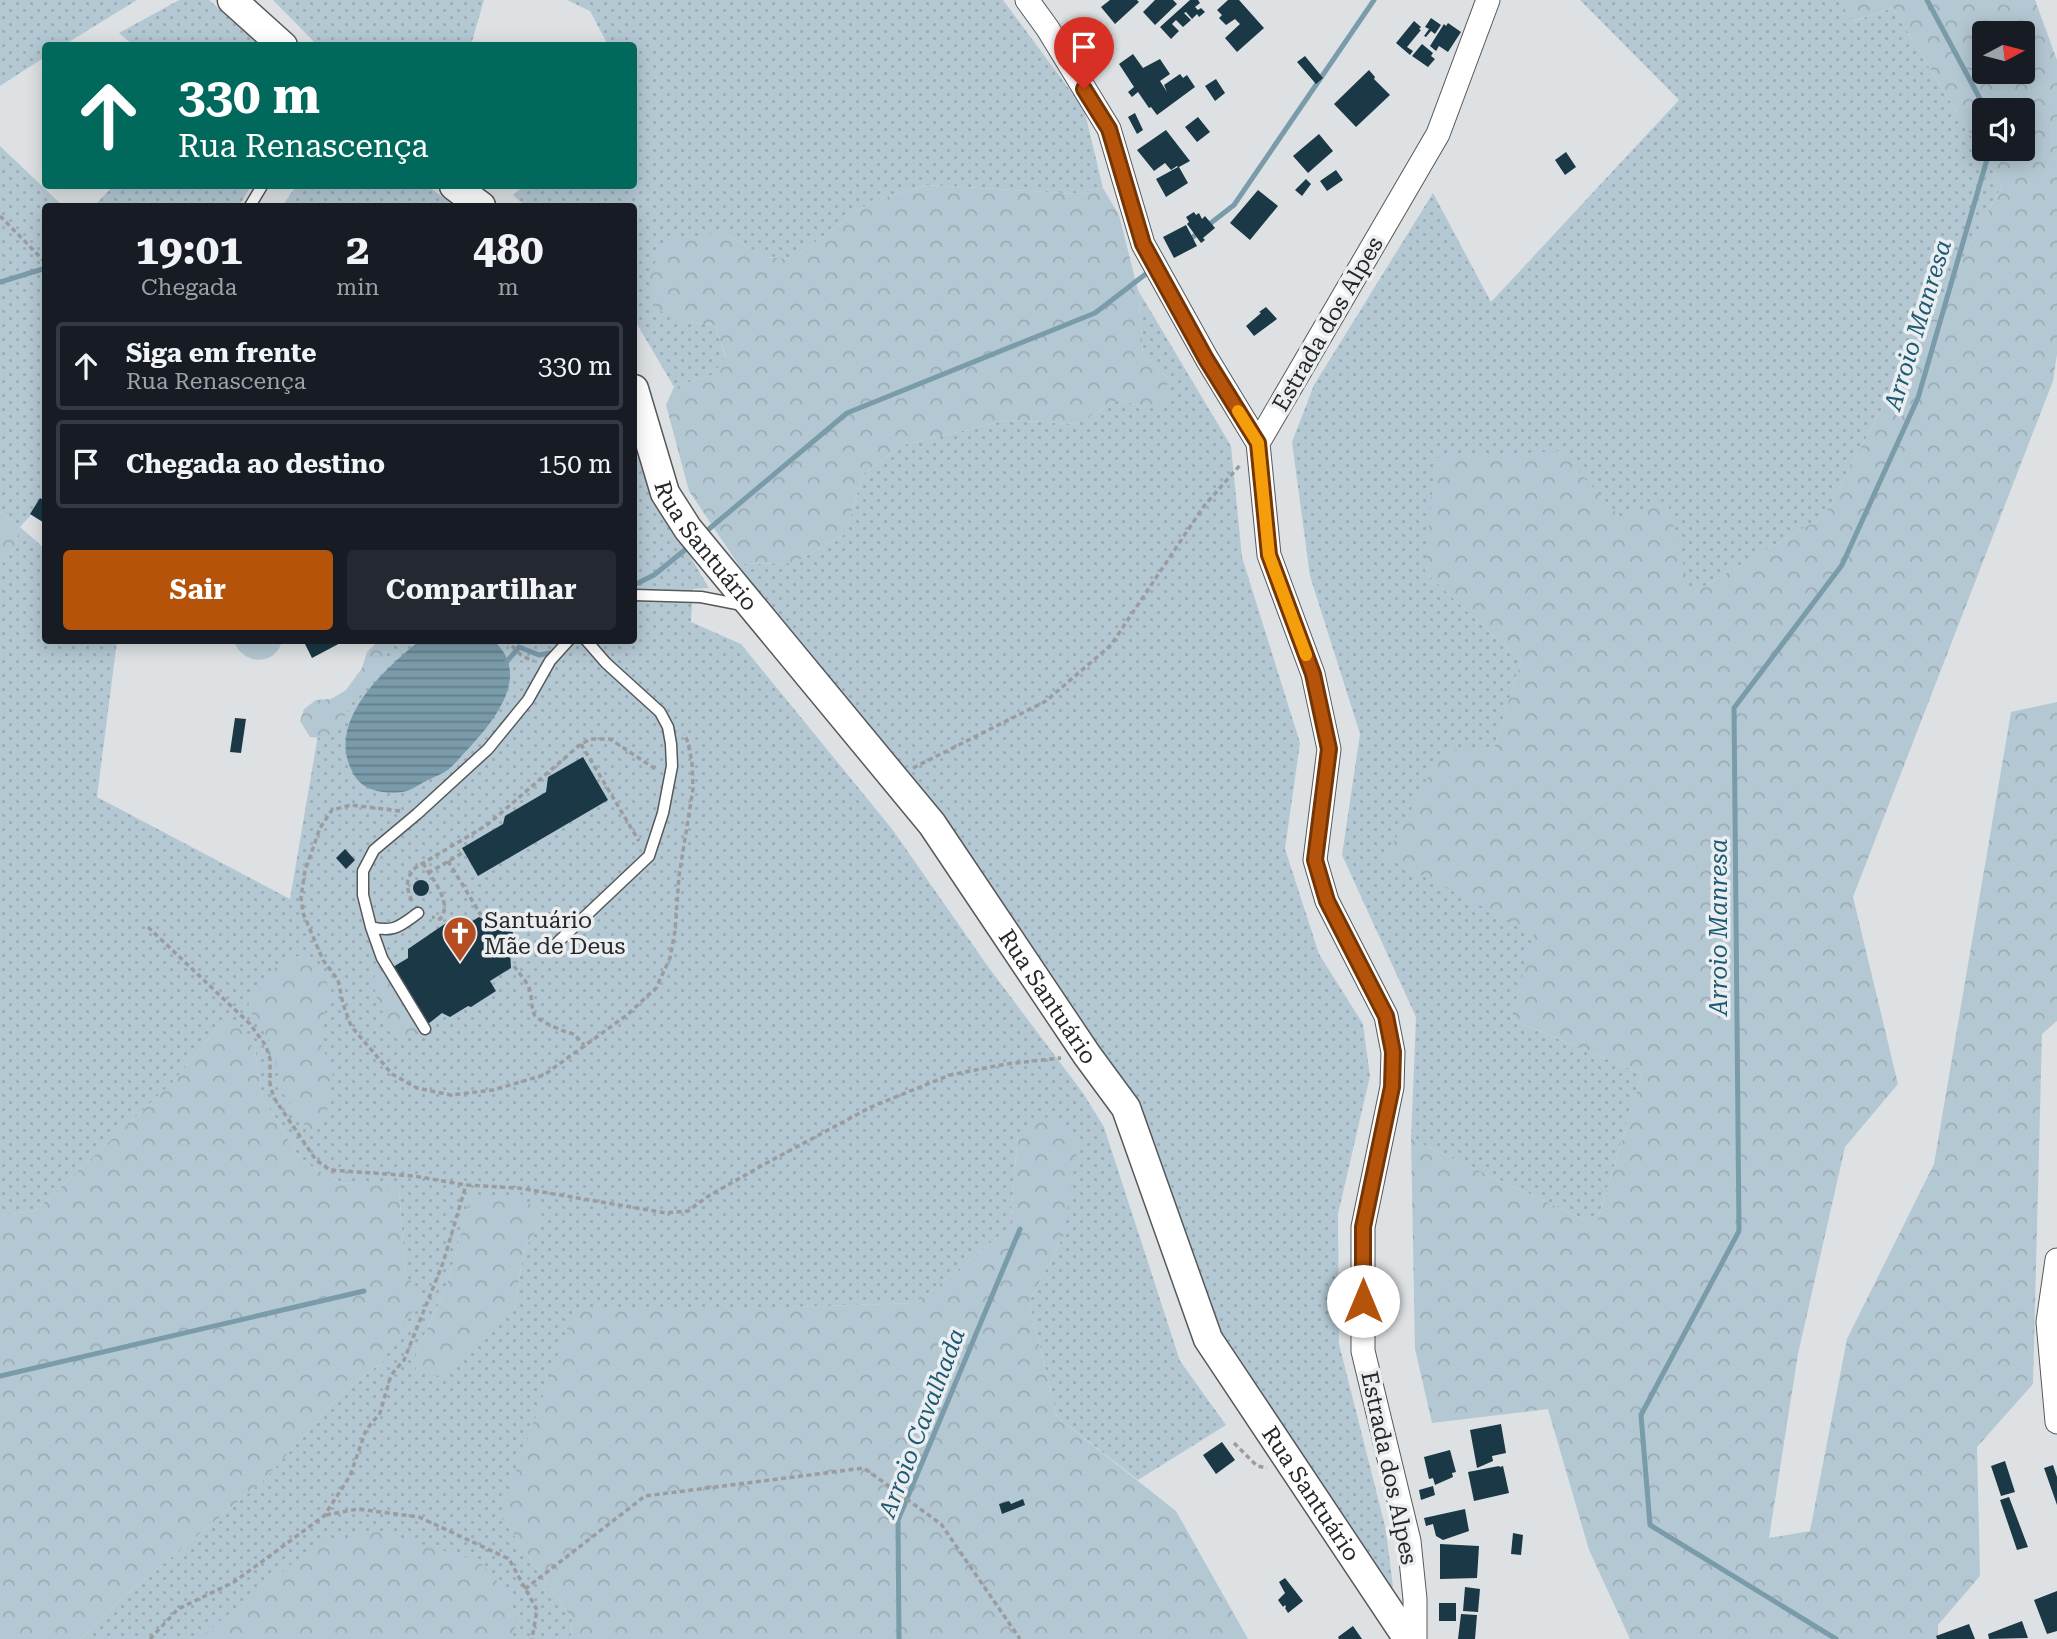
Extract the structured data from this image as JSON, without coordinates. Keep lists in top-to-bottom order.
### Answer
{
  "streets": {
    "street": ["Estrada dos Alpes", "Rua Santuário"]
  },
  "water": ["Arroio Manresa", "Arroio Cavalhada"],
  "places": {
    "church": ["Santuário Mãe de Deus"]
  },
  "north": "right",
  "page": {
    "turn": ["330 m", "Rua Renascença"],
    "eta": [
      "19:01",
      "Chegada",
      "2",
      "min",
      "480",
      "m"
    ],
    "list": [
      {
        "name": "Siga em frente",
        "note": "Rua Renascença",
        "value": "330 m"
      },
      {
        "name": "Chegada ao destino",
        "value": "150 m"
      }
    ],
    "buttons": ["Sair", "Compartilhar"]
  }
}
